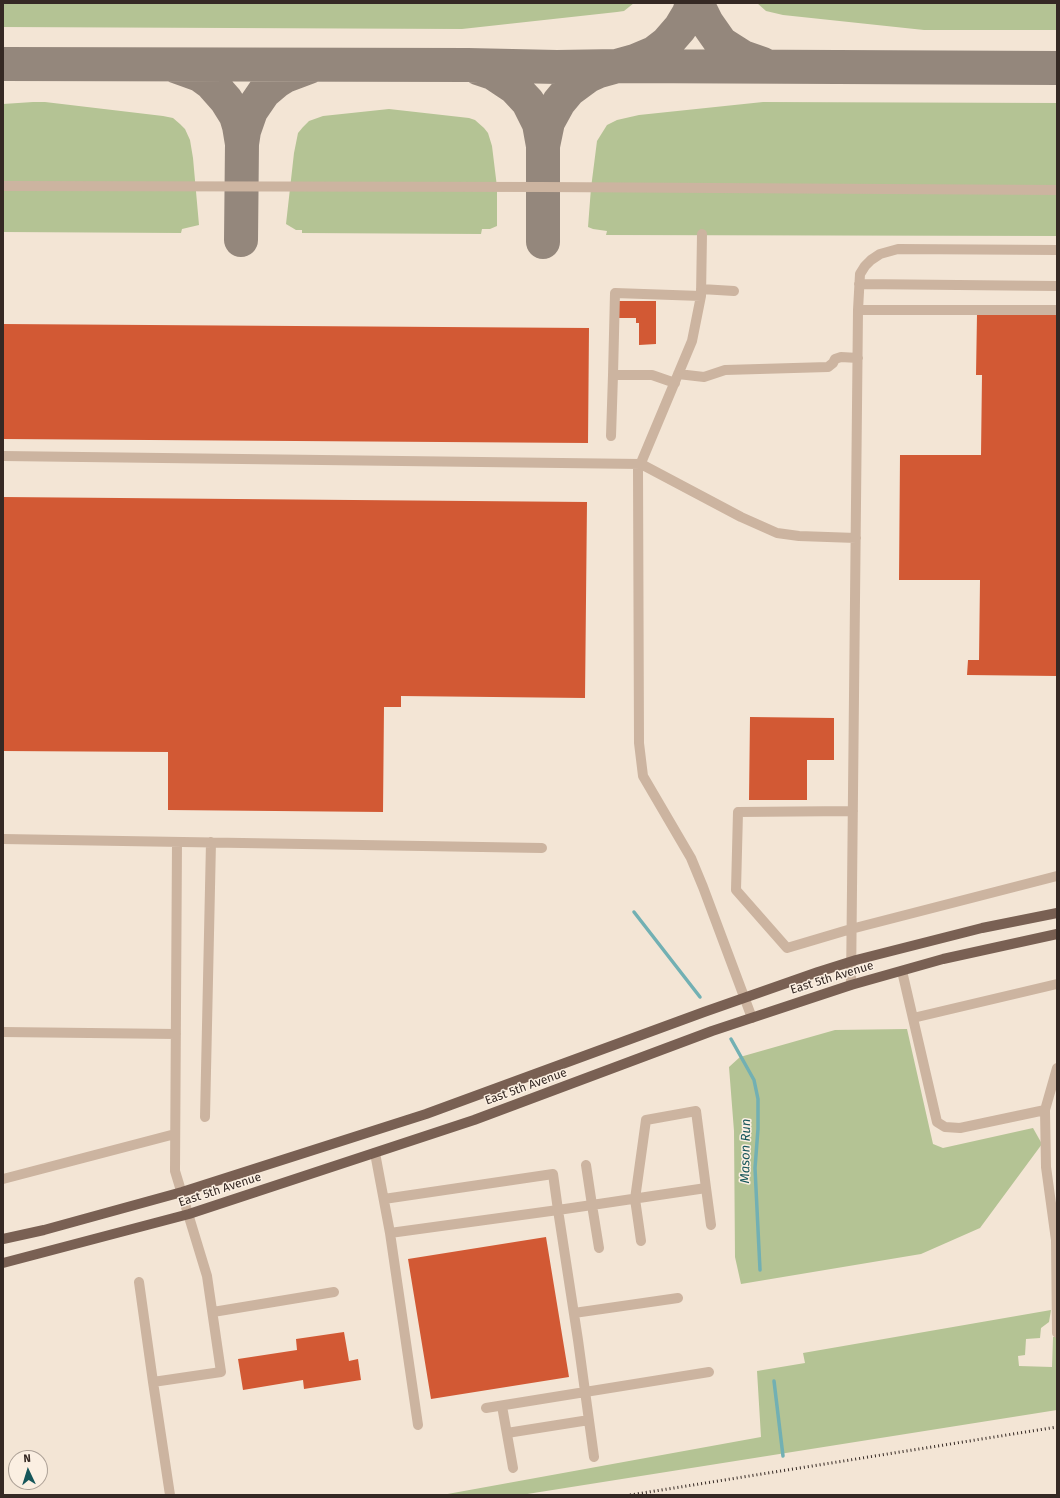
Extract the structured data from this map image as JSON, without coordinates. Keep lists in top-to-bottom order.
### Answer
{
  "streets": {
    "main road": ["East 5th Avenue"]
  },
  "water": ["Mason Run"],
  "north": "top"
}
